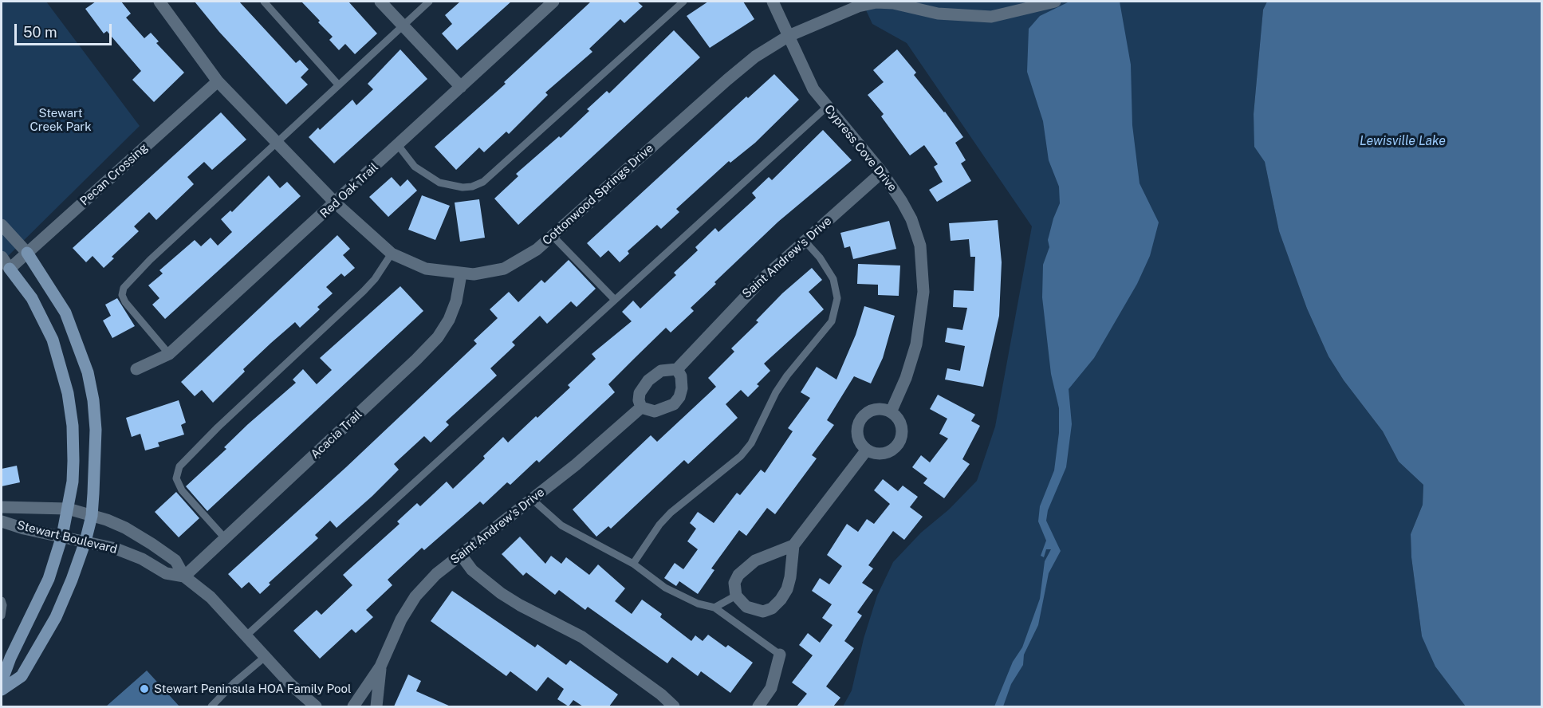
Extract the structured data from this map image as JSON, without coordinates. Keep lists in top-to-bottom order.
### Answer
{
  "streets": {
    "street": [
      "Cypress Cove Drive",
      "Pecan Crossing",
      "Red Oak Trail",
      "Cottonwood Springs Drive",
      "Saint Andrew's Drive",
      "Acacia Trail",
      "Stewart Boulevard"
    ]
  },
  "crossings": [
    ["Cypress Cove Drive", "Cottonwood Springs Drive"],
    ["Cypress Cove Drive", "Saint Andrew's Drive"],
    ["Pecan Crossing", "Cottonwood Springs Drive"],
    ["Red Oak Trail", "Cottonwood Springs Drive"],
    ["Cottonwood Springs Drive", "Acacia Trail"],
    ["Acacia Trail", "Stewart Boulevard"]
  ],
  "water": ["Lewisville Lake"],
  "parks": ["Stewart Creek Park"],
  "places": ["Stewart Peninsula HOA Family Pool"],
  "scale_bar": "50 m"
}
